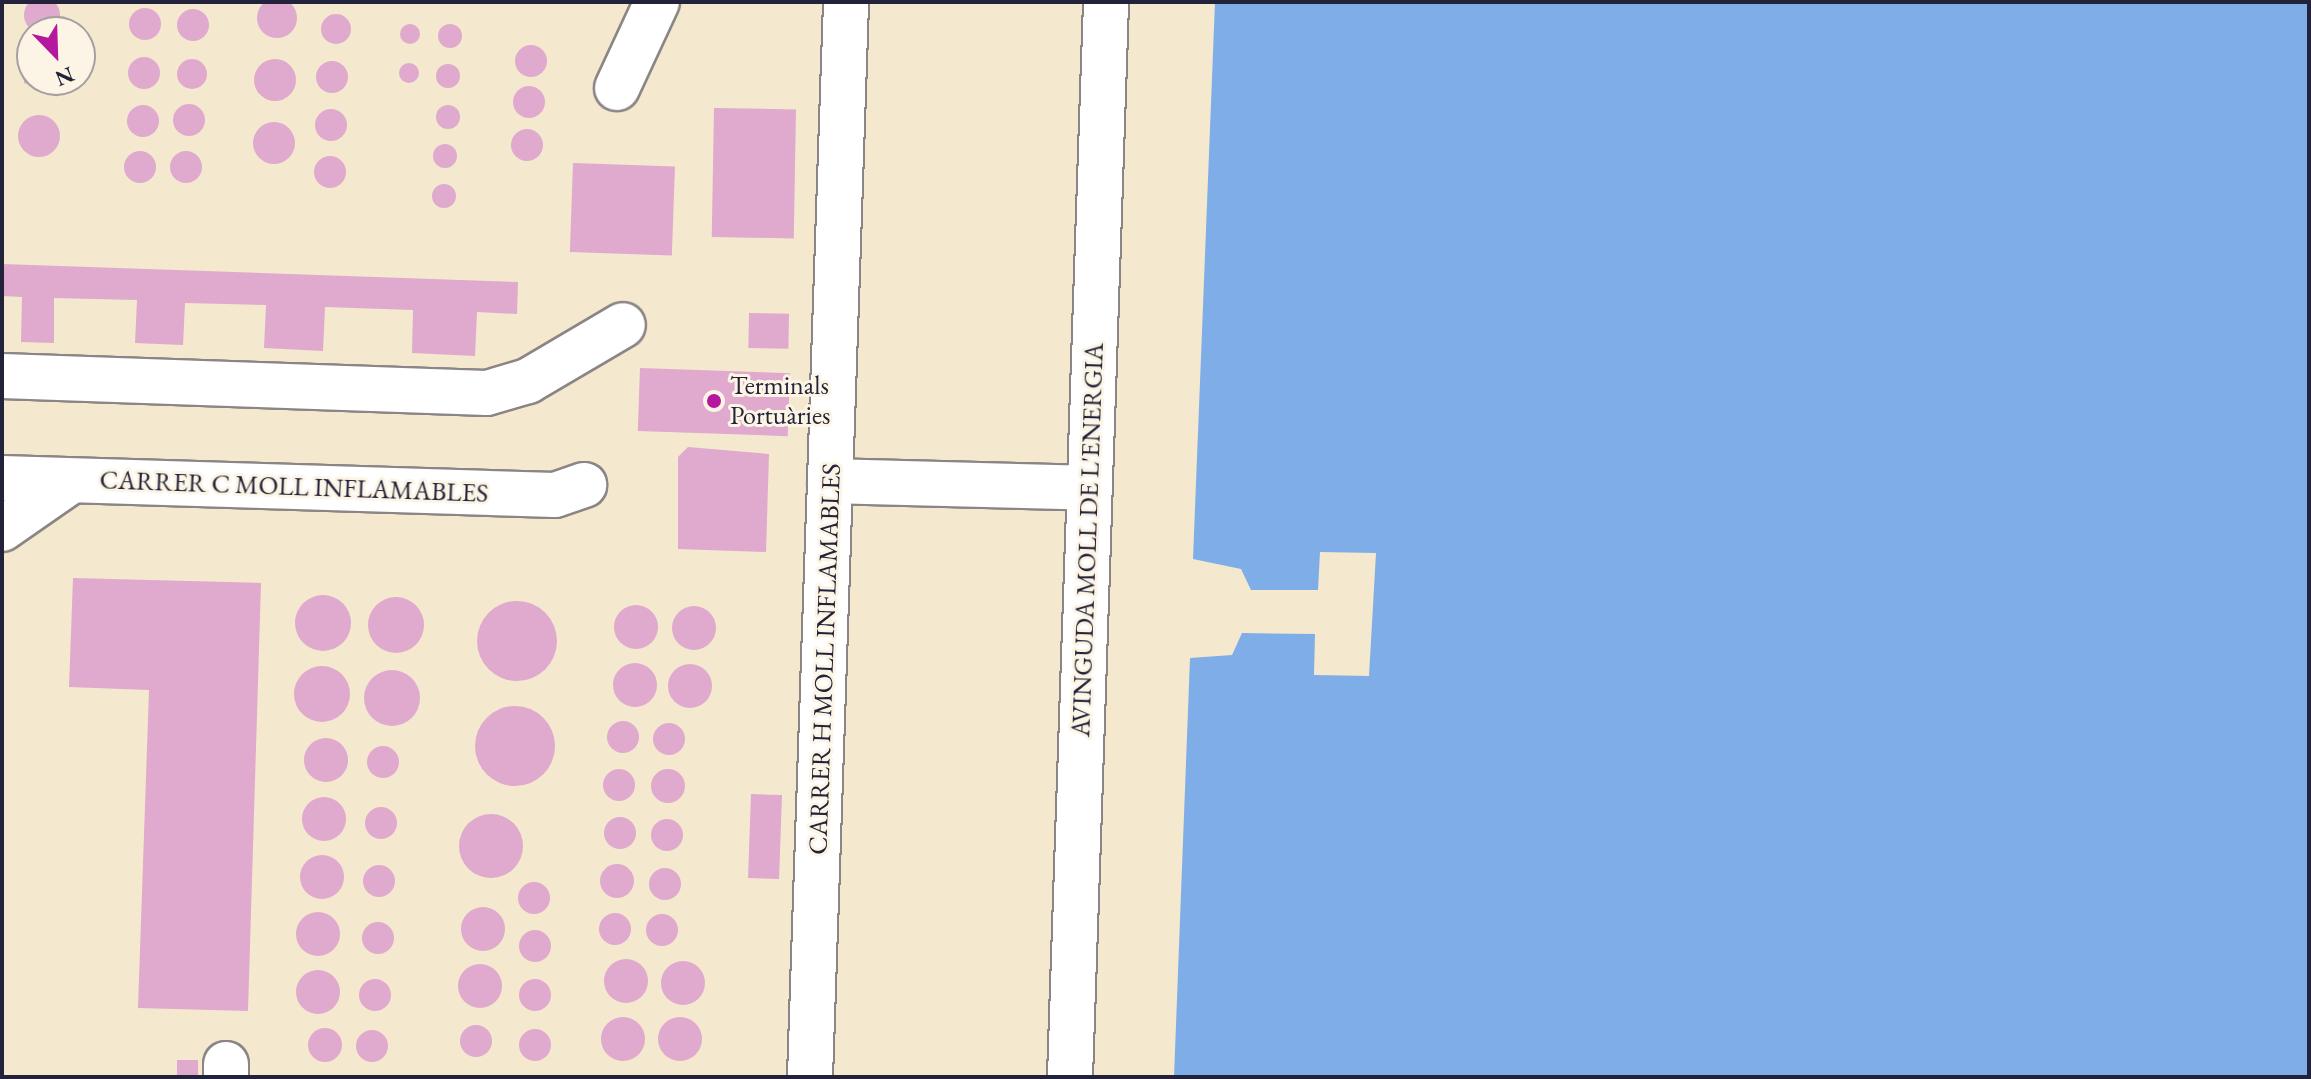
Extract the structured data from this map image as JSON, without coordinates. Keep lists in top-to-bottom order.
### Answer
{
  "streets": {
    "street": ["CARRER C MOLL INFLAMABLES", "AVINGUDA MOLL DE L'ENERGIA", "CARRER H MOLL INFLAMABLES"]
  },
  "places": ["Terminals Portuàries"],
  "north": "bottom right"
}
